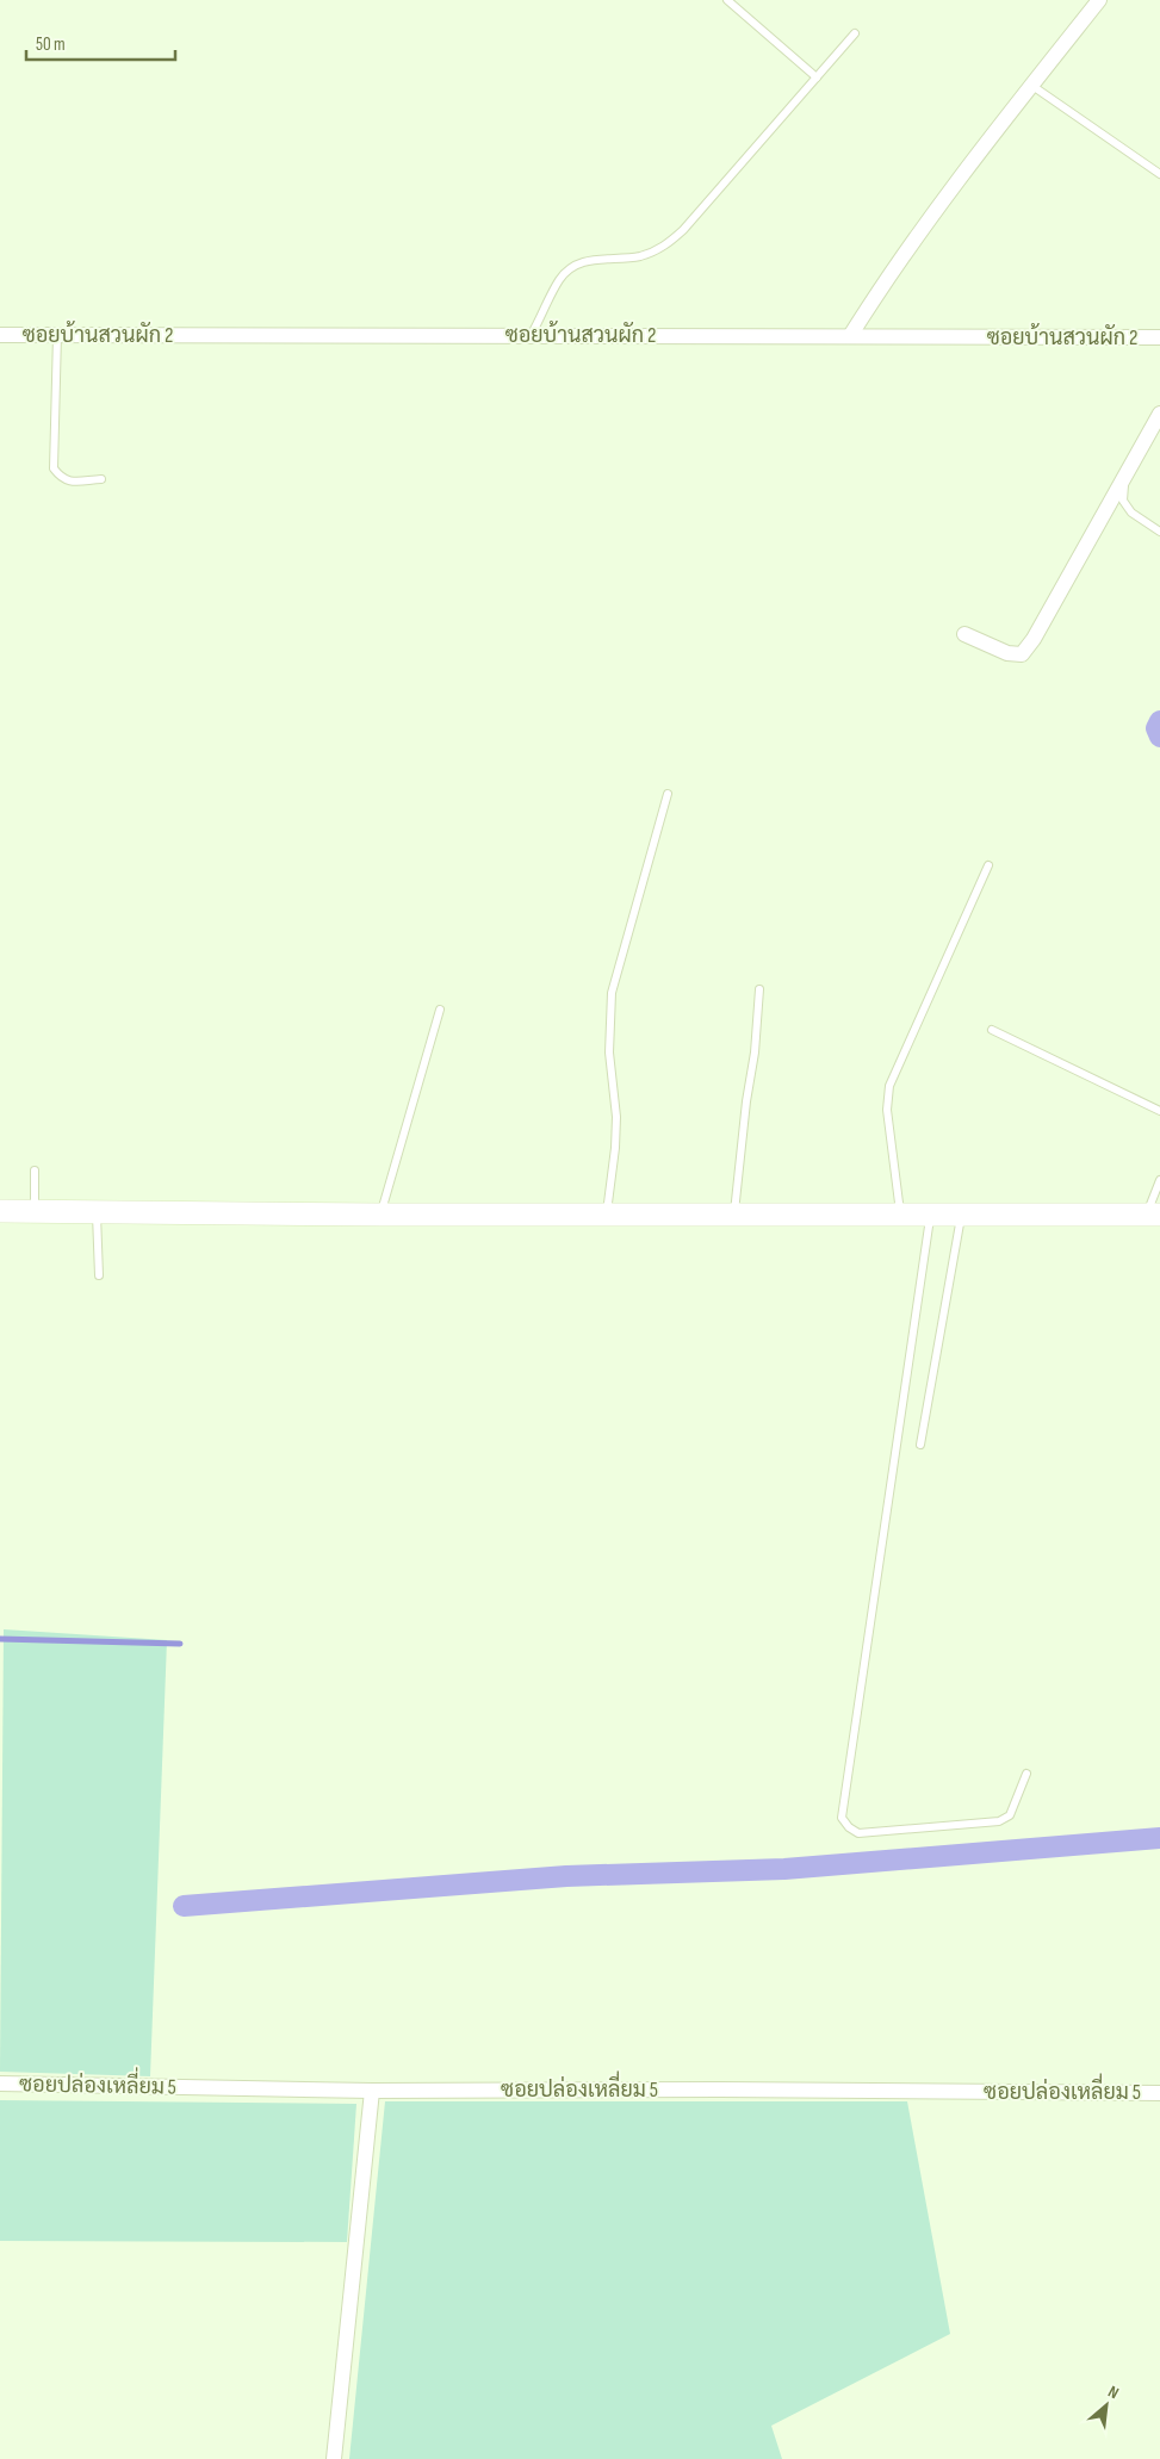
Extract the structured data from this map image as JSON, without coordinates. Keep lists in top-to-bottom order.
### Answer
{
  "streets": {
    "street": ["ซอยบ้านสวนผัก 2", "ซอยปล่องเหลี่ยม 5"]
  },
  "scale_bar": "50 m",
  "north": "top right"
}
